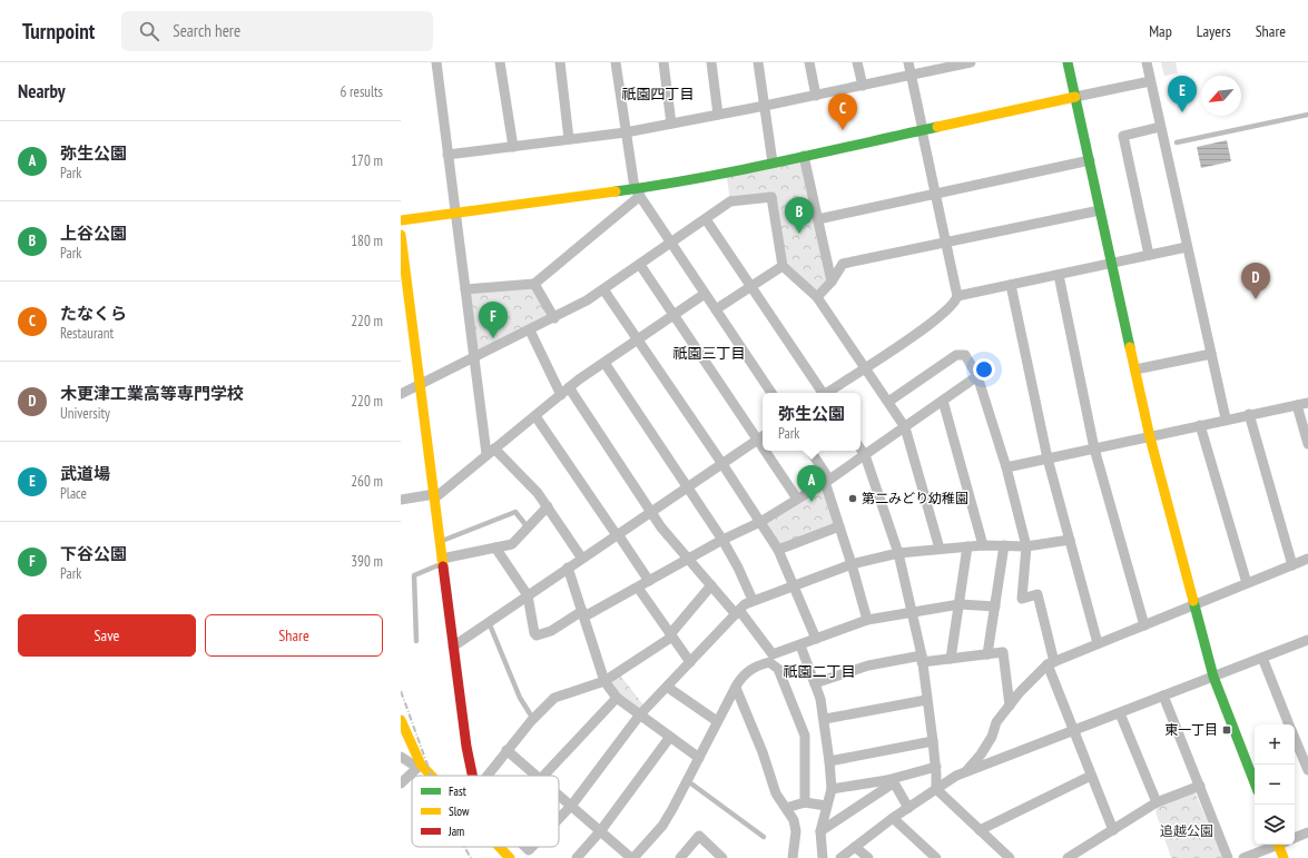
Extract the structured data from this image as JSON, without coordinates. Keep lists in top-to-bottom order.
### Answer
{
  "districts": ["祇園四丁目", "祇園三丁目", "祇園二丁目"],
  "parks": ["追越公園"],
  "places": {
    "other": ["第二みどり幼稚園"],
    "transit": ["東一丁目"]
  },
  "legend": ["Fast", "Slow", "Jam"],
  "north": "bottom left",
  "page": {
    "header": "Turnpoint",
    "search": "Search here",
    "nav": ["Map", "Layers", "Share"],
    "heading": ["Nearby", "6 results"],
    "pins": [
      "E",
      "C",
      "B",
      "D",
      "F",
      "A"
    ],
    "list": [
      {
        "mark": "A",
        "name": "弥生公園",
        "note": "Park",
        "value": "170 m"
      },
      {
        "mark": "B",
        "name": "上谷公園",
        "note": "Park",
        "value": "180 m"
      },
      {
        "mark": "C",
        "name": "たなくら",
        "note": "Restaurant",
        "value": "220 m"
      },
      {
        "mark": "D",
        "name": "木更津工業高等専門学校",
        "note": "University",
        "value": "220 m"
      },
      {
        "mark": "E",
        "name": "武道場",
        "note": "Place",
        "value": "260 m"
      },
      {
        "mark": "F",
        "name": "下谷公園",
        "note": "Park",
        "value": "390 m"
      }
    ],
    "popup": ["弥生公園", "Park"],
    "buttons": ["Save", "Share"],
    "map_buttons": ["+", "−"]
  }
}
